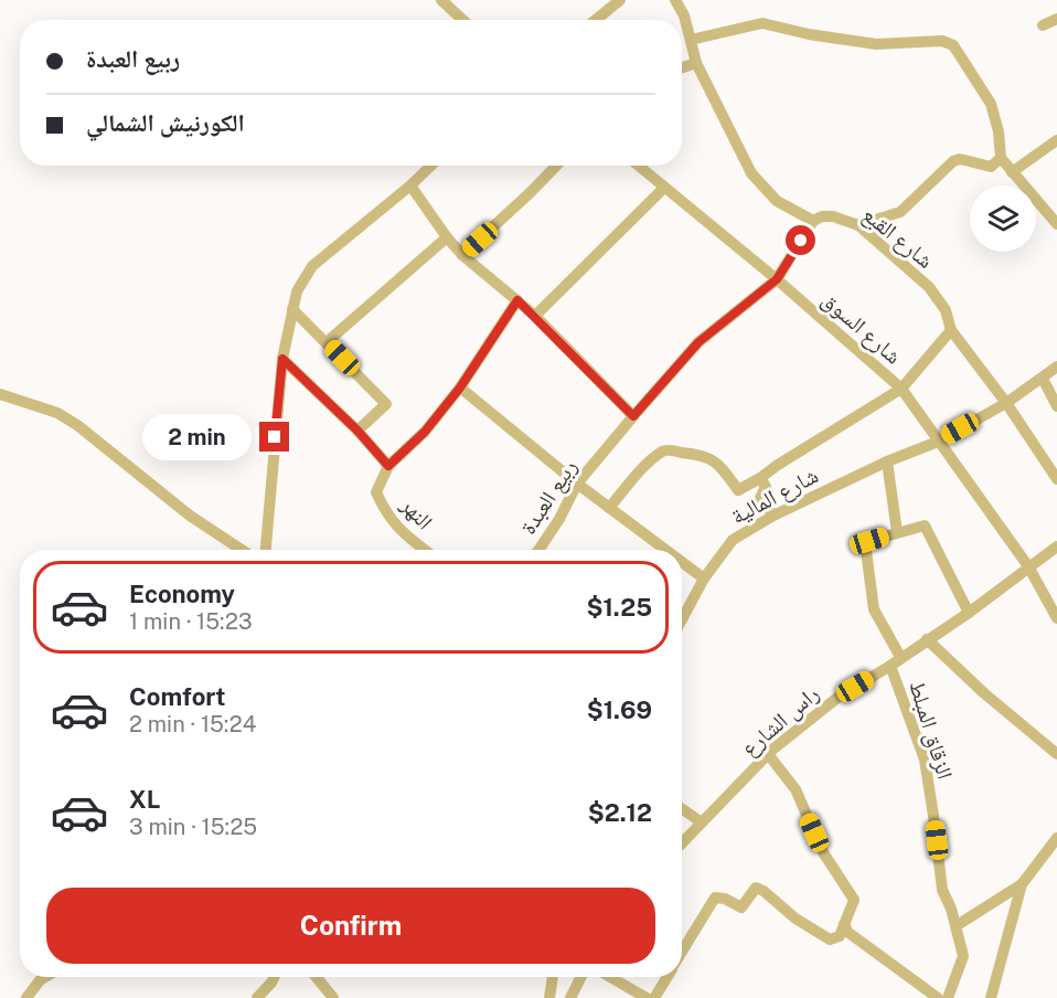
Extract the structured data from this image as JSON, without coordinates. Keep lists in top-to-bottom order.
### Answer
{
  "streets": {
    "street": [
      "شارع القبع",
      "شارع السوق",
      "شارع المالية",
      "ربيع العبدة",
      "النهر",
      "راس الشارع",
      "الزقاق المبلط"
    ]
  },
  "crossings": [
    ["شارع القبع", "شارع المالية"],
    ["شارع القبع", "ربيع العبدة"],
    ["شارع السوق", "شارع المالية"],
    ["شارع السوق", "ربيع العبدة"],
    ["شارع السوق", "راس الشارع"],
    ["راس الشارع", "الزقاق المبلط"]
  ],
  "page": {
    "banner": ["ربيع العبدة", "الكورنيش الشمالي"],
    "bubble": "2 min",
    "list": [
      {
        "name": "Economy",
        "note": "1 min · 15:23",
        "value": "$1.25"
      },
      {
        "name": "Comfort",
        "note": "2 min · 15:24",
        "value": "$1.69"
      },
      {
        "name": "XL",
        "note": "3 min · 15:25",
        "value": "$2.12"
      }
    ],
    "buttons": "Confirm"
  }
}
